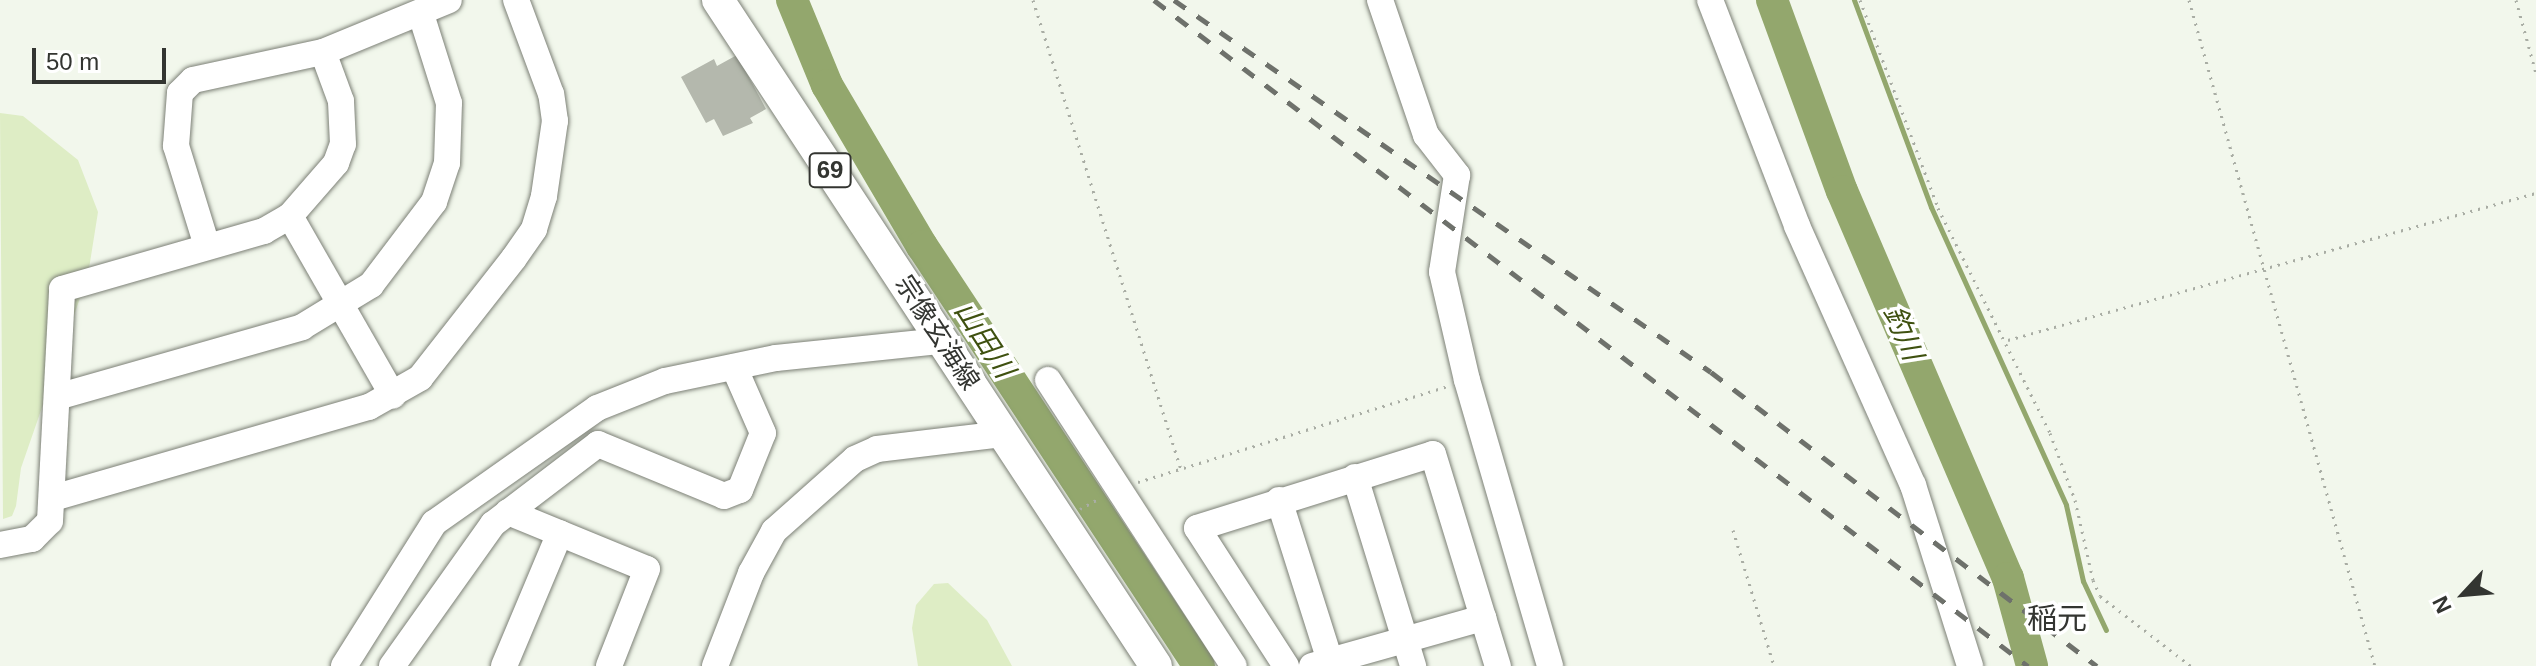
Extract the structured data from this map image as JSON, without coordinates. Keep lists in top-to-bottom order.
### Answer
{
  "streets": {
    "main road": ["69", "宗像玄海線"]
  },
  "districts": ["稲元"],
  "water": ["釣川", "山田川"],
  "scale_bar": "50 m",
  "north": "bottom left"
}
